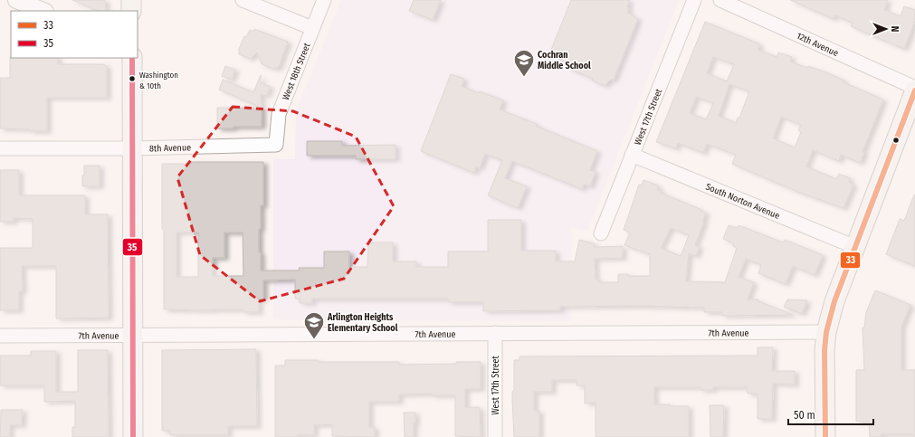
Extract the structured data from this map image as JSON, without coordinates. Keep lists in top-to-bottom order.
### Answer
{
  "streets": {
    "street": [
      "12th Avenue",
      "West 18th Street",
      "West 17th Street",
      "8th Avenue",
      "South Norton Avenue",
      "7th Avenue"
    ]
  },
  "crossings": [
    ["West 18th Street", "8th Avenue"],
    ["West 17th Street", "South Norton Avenue"],
    ["West 17th Street", "7th Avenue"]
  ],
  "places": {
    "school or university": ["Cochran Middle School", "Arlington Heights Elementary School"],
    "other": ["Washington & 10th"]
  },
  "lines": ["transit line 35", "transit line 33"],
  "legend": ["33", "35"],
  "scale_bar": "50 m",
  "north": "right"
}
